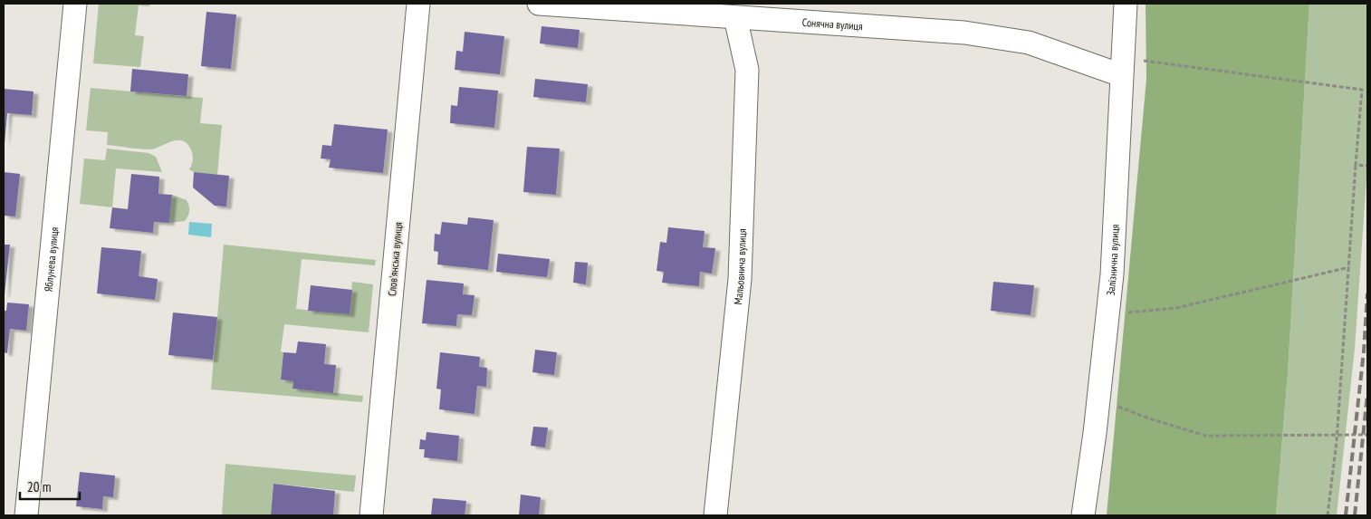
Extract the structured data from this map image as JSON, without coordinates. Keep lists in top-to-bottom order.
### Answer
{
  "streets": {
    "street": [
      "Сонячна вулиця",
      "Яблунева вулиця",
      "Словʼянська вулиця",
      "Залізнична вулиця",
      "Мальовнича вулиця"
    ]
  },
  "crossings": [
    ["Сонячна вулиця", "Залізнична вулиця"],
    ["Сонячна вулиця", "Мальовнича вулиця"]
  ],
  "scale_bar": "20 m"
}
